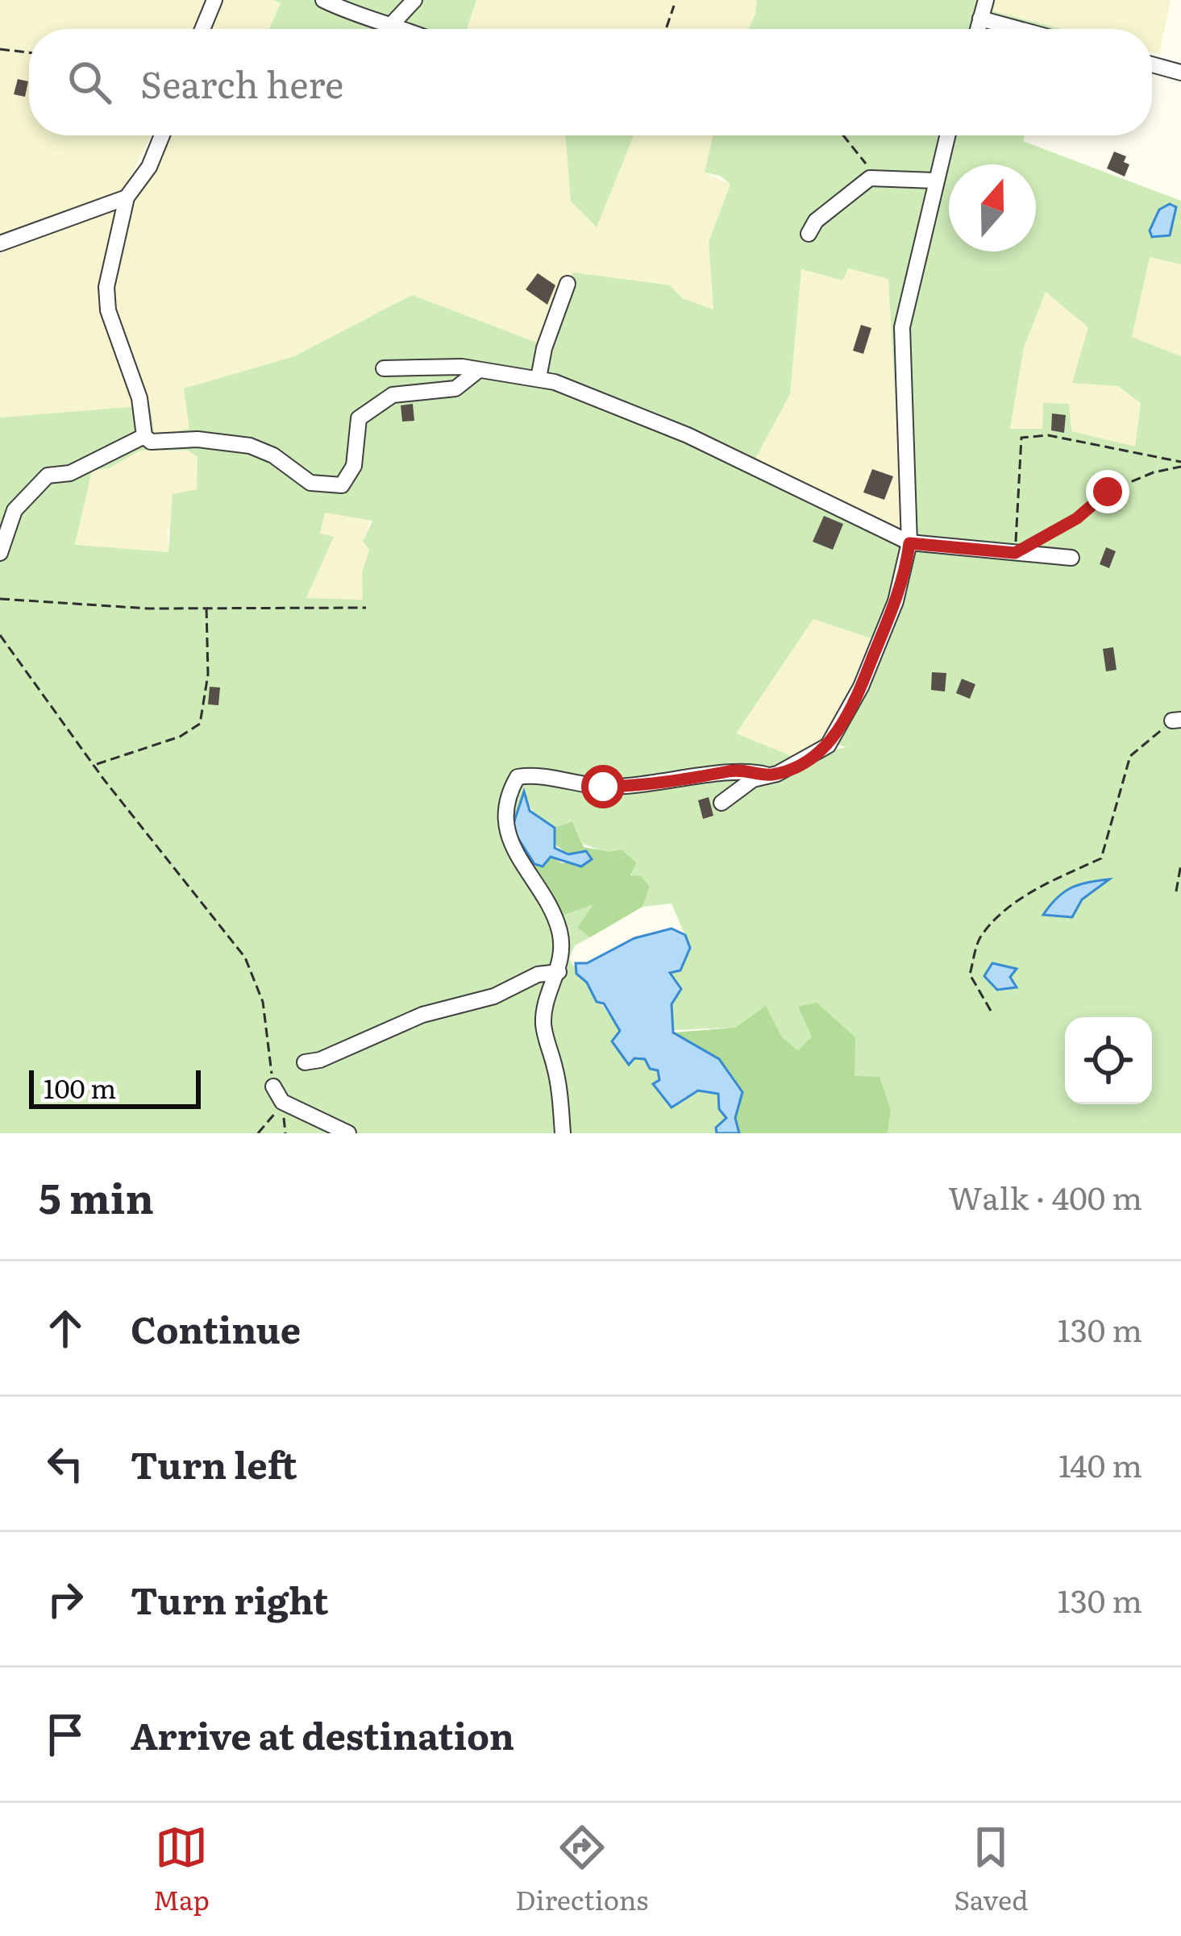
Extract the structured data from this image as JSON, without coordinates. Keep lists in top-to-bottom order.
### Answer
{
  "scale_bar": "100 m",
  "north": "top",
  "page": {
    "search": "Search here",
    "scale": "100 m",
    "heading": ["5 min", "Walk · 400 m"],
    "list": [
      ["Continue", "130 m"],
      ["Turn left", "140 m"],
      ["Turn right", "130 m"],
      "Arrive at destination"
    ],
    "nav": ["Map", "Directions", "Saved"]
  }
}
